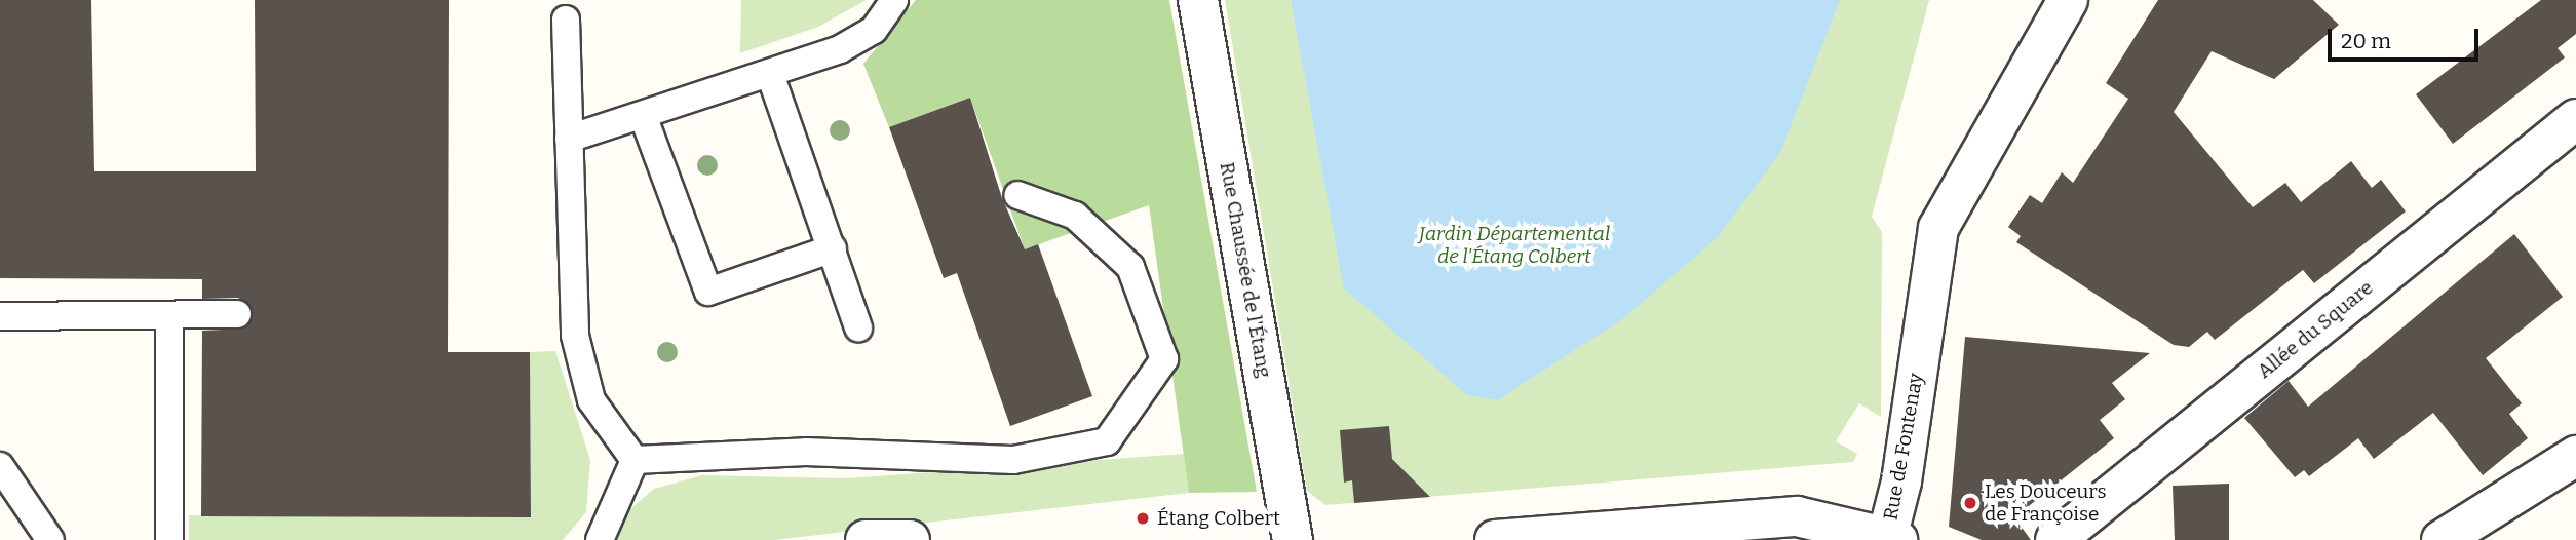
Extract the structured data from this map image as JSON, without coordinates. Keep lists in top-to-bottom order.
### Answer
{
  "streets": {
    "street": ["Rue Chaussée de l'Étang", "Allée du Square", "Rue de Fontenay"]
  },
  "parks": ["Jardin Départemental de l'Étang Colbert"],
  "places": ["Les Douceurs de Françoise", "Étang Colbert"],
  "scale_bar": "20 m"
}
